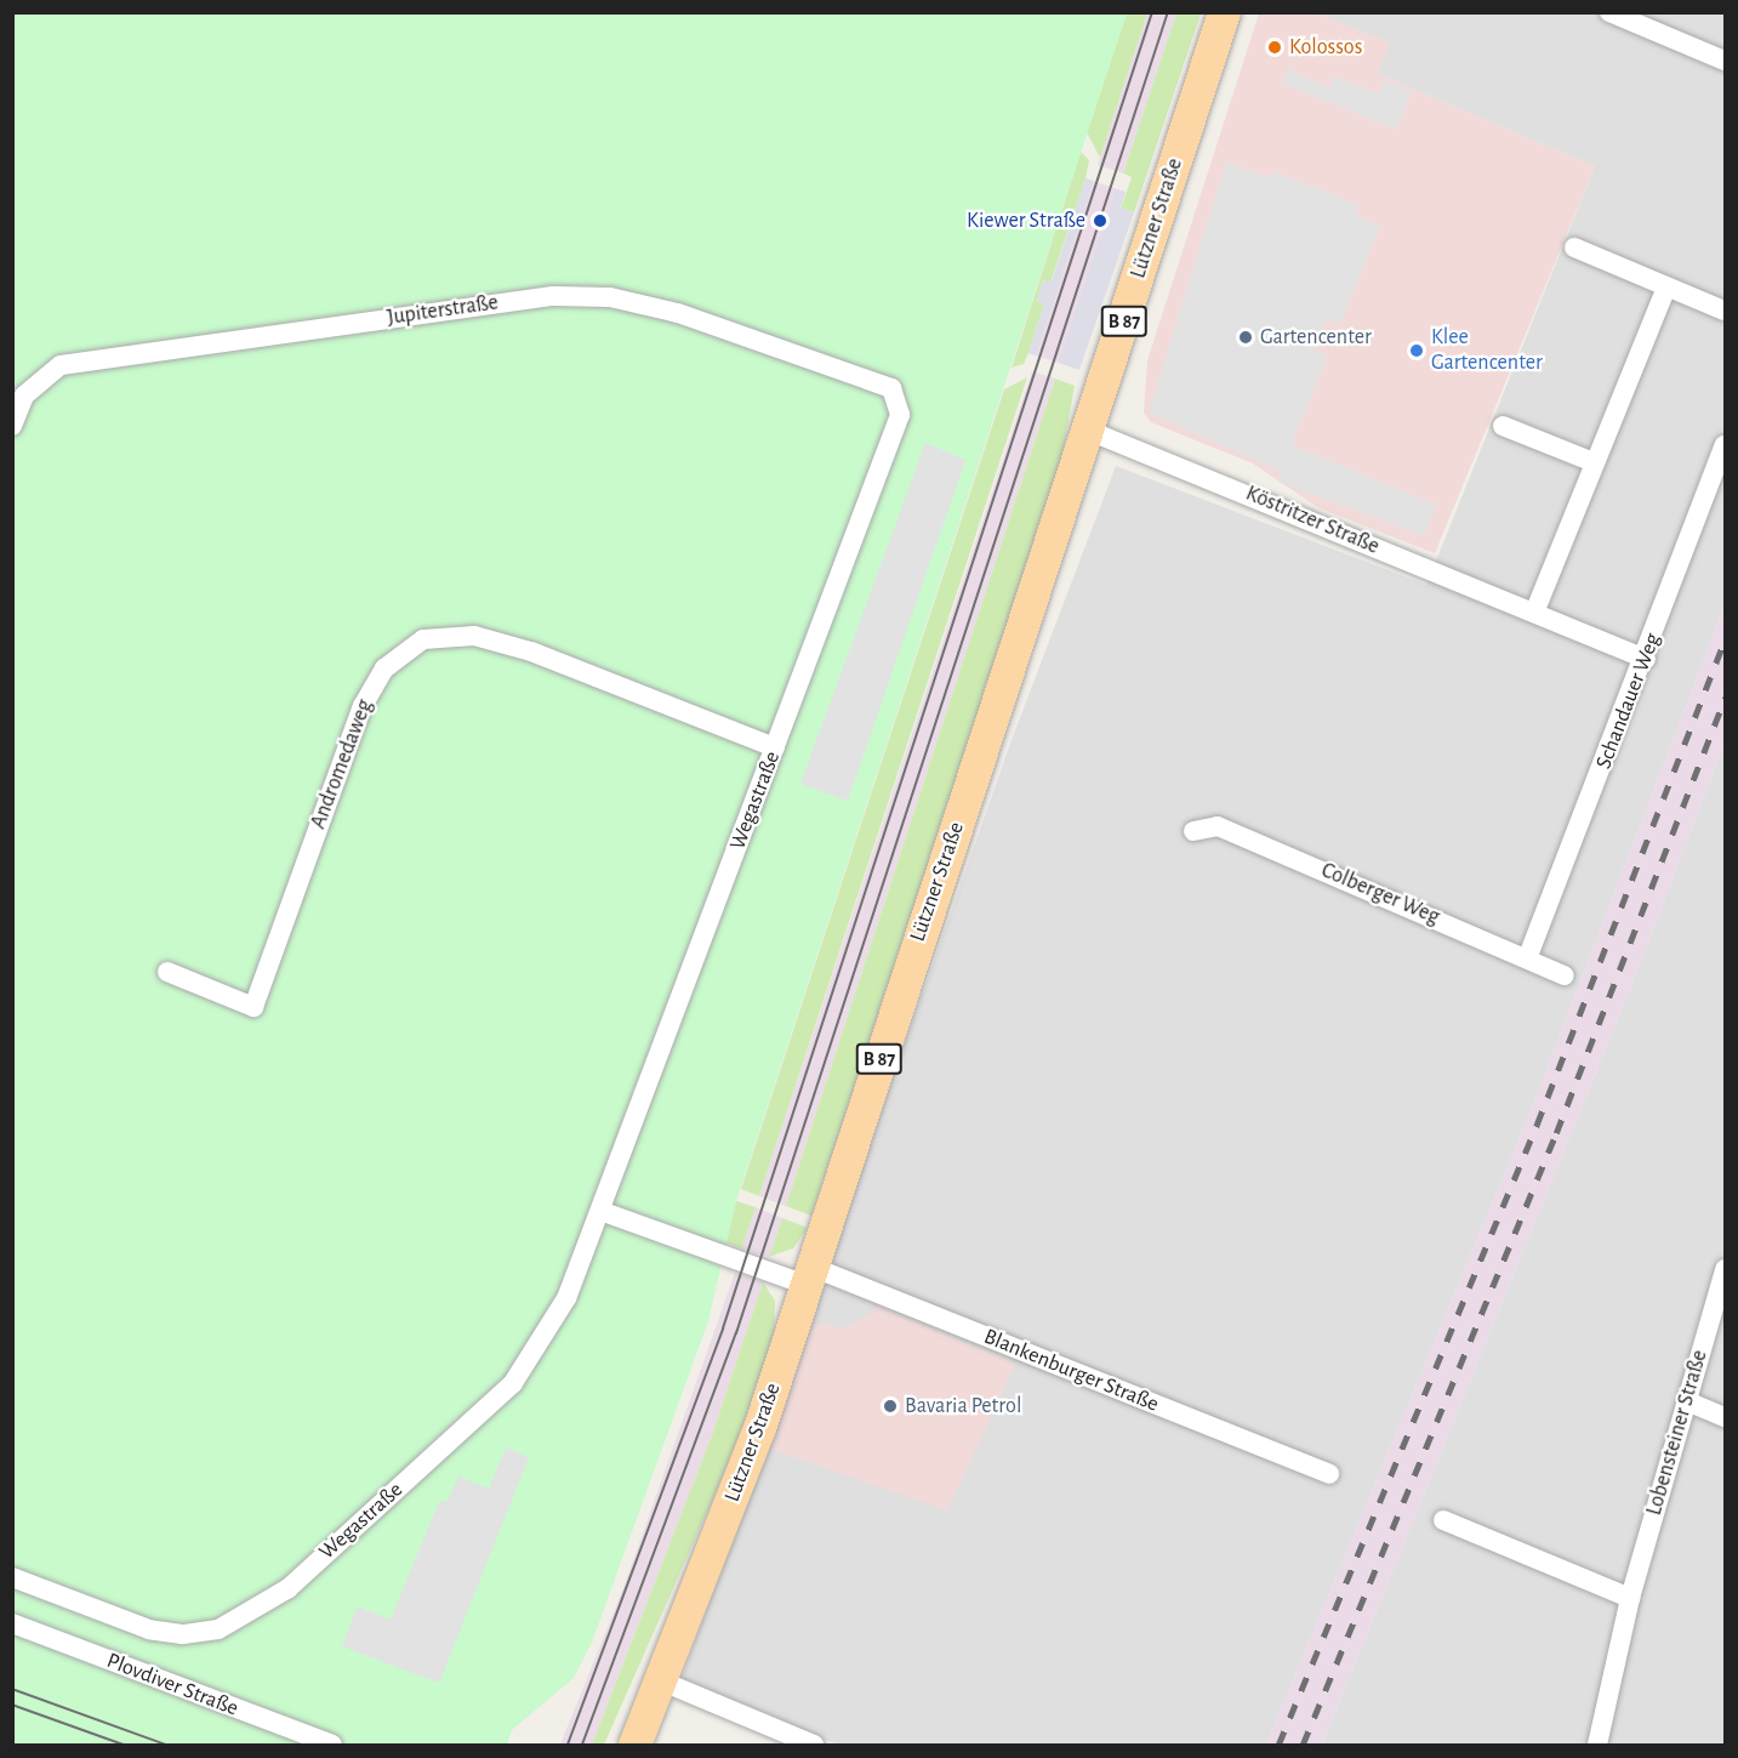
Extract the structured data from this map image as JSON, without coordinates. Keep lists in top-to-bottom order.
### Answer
{
  "streets": {
    "main road": ["Lützner Straße", "B 87"],
    "street": [
      "Jupiterstraße",
      "Köstritzer Straße",
      "Schandauer Weg",
      "Andromedaweg",
      "Wegastraße",
      "Colberger Weg",
      "Blankenburger Straße",
      "Lobensteiner Straße",
      "Plovdiver Straße"
    ]
  },
  "crossings": [
    ["Lützner Straße", "Köstritzer Straße"],
    ["Lützner Straße", "Blankenburger Straße"],
    ["Jupiterstraße", "Wegastraße"],
    ["Köstritzer Straße", "Schandauer Weg"],
    ["Schandauer Weg", "Colberger Weg"],
    ["Andromedaweg", "Wegastraße"]
  ],
  "places": [
    "Kolossos",
    "Kiewer Straße",
    "Gartencenter",
    "Klee Gartencenter",
    "Bavaria Petrol"
  ]
}
